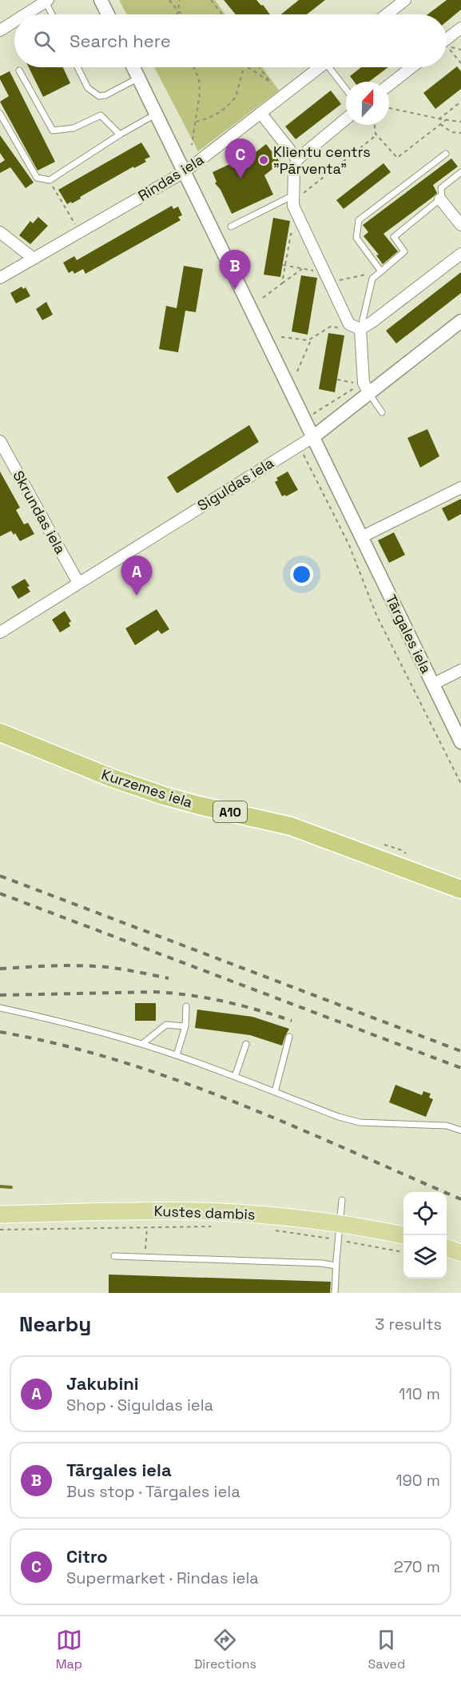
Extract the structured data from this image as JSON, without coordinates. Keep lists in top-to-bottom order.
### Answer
{
  "streets": {
    "highway": ["Kurzemes iela", "A10"],
    "main road": ["Kustes dambis"],
    "street": [
      "Rindas iela",
      "Siguldas iela",
      "Skrundas iela",
      "Tārgales iela"
    ]
  },
  "crossings": [
    ["Rindas iela", "Tārgales iela"],
    ["Siguldas iela", "Skrundas iela"],
    ["Siguldas iela", "Tārgales iela"]
  ],
  "places": ["Klientu centrs \"Pārventa\""],
  "north": "top",
  "page": {
    "search": "Search here",
    "pins": ["C", "B", "A"],
    "heading": ["Nearby", "3 results"],
    "list": [
      {
        "mark": "A",
        "name": "Jakubini",
        "note": "Shop · Siguldas iela",
        "value": "110 m"
      },
      {
        "mark": "B",
        "name": "Tārgales iela",
        "note": "Bus stop · Tārgales iela",
        "value": "190 m"
      },
      {
        "mark": "C",
        "name": "Citro",
        "note": "Supermarket · Rindas iela",
        "value": "270 m"
      }
    ],
    "nav": ["Map", "Directions", "Saved"]
  }
}
